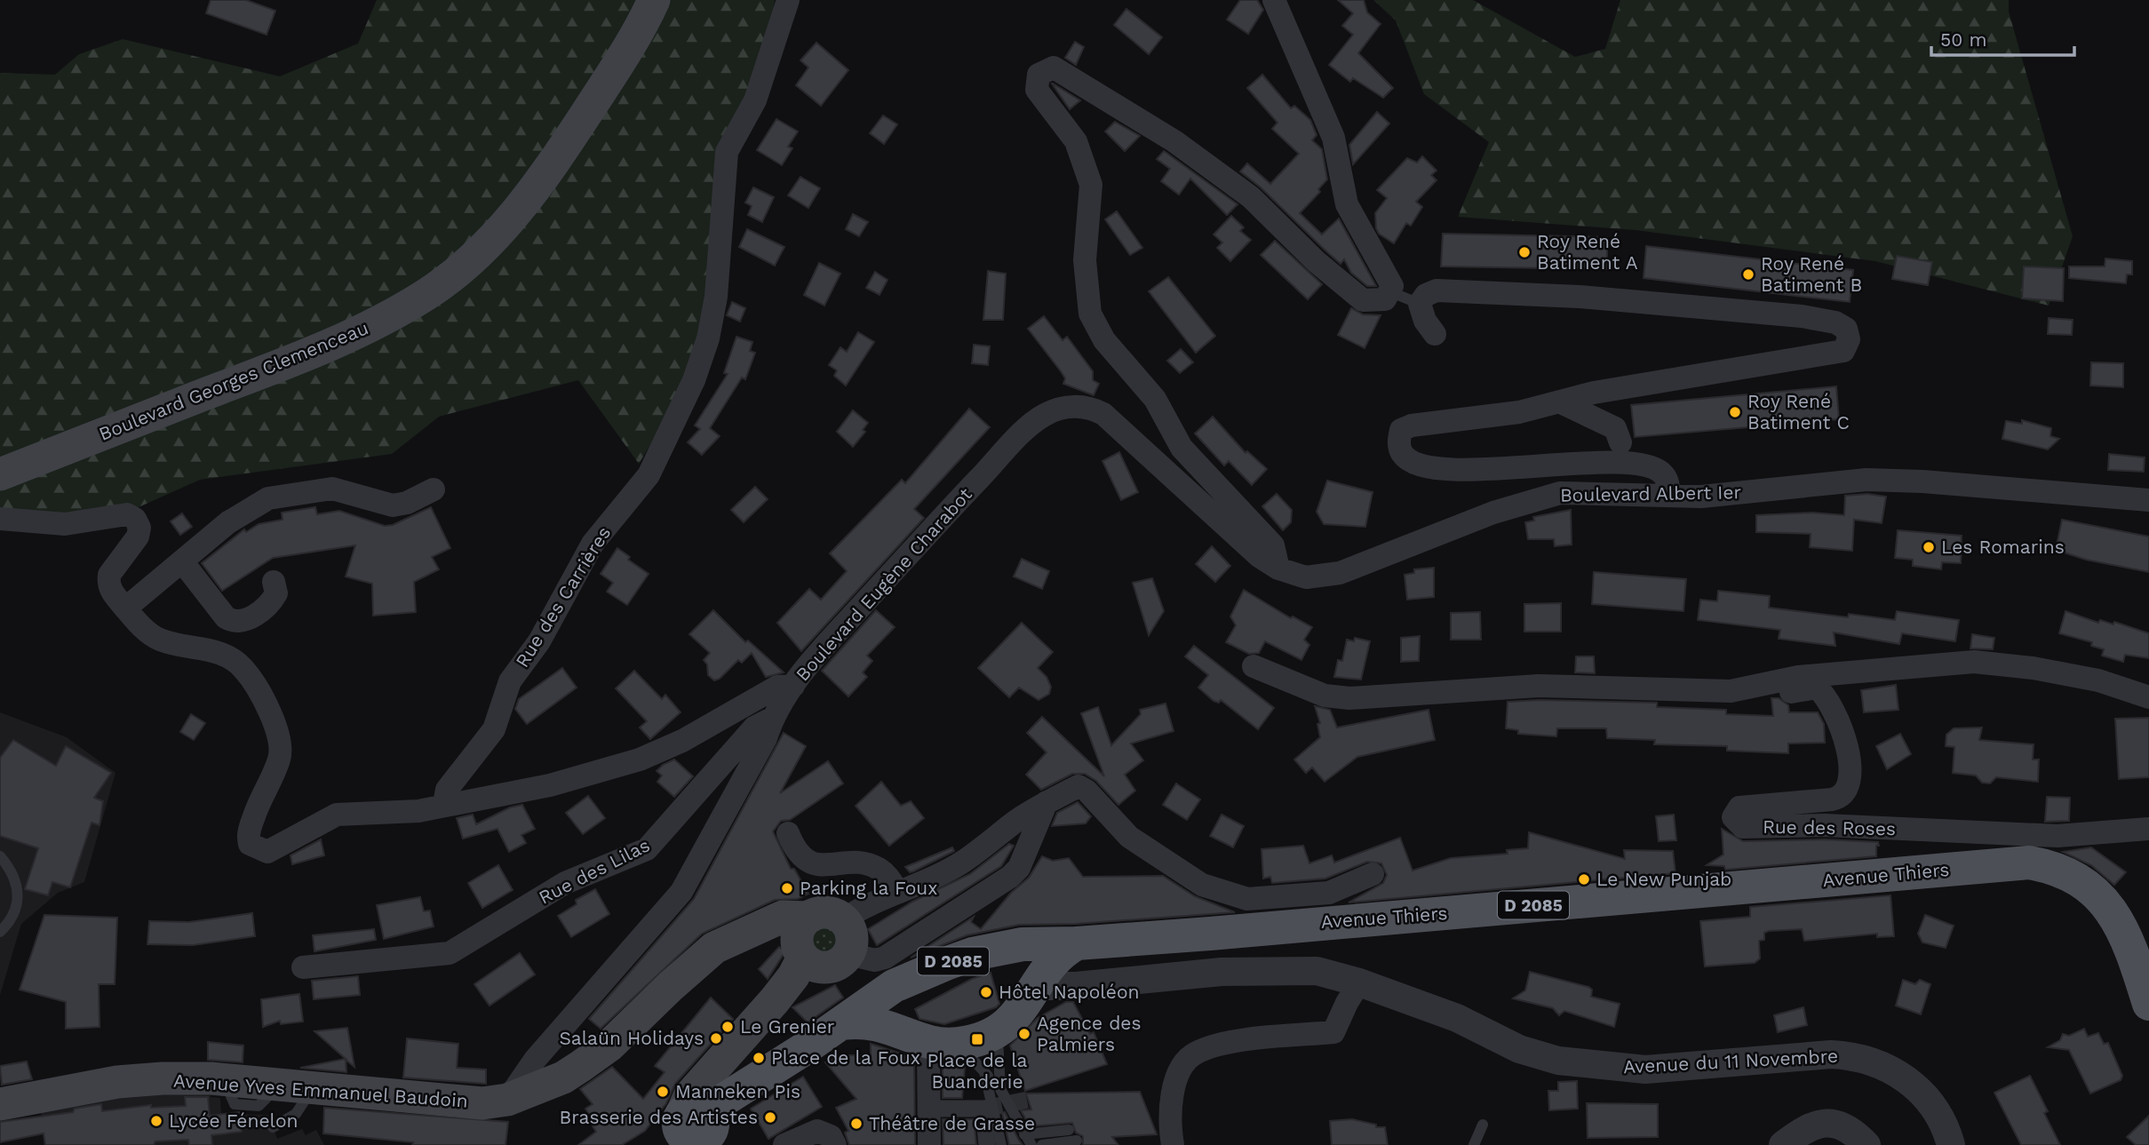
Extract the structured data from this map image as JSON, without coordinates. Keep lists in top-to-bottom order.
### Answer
{
  "streets": {
    "main road": [
      "Boulevard Georges Clemenceau",
      "Avenue Thiers",
      "D 2085",
      "Avenue Yves Emmanuel Baudoin"
    ],
    "street": [
      "Boulevard Albert Ier",
      "Boulevard Eugène Charabot",
      "Rue des Carrières",
      "Rue des Roses",
      "Rue des Lilas",
      "Avenue du 11 Novembre"
    ]
  },
  "crossings": [
    ["Boulevard Albert Ier", "Boulevard Eugène Charabot"],
    ["Boulevard Eugène Charabot", "Rue des Lilas"],
    ["Boulevard Eugène Charabot", "Avenue Yves Emmanuel Baudoin"],
    ["Rue des Roses", "Avenue Thiers"],
    ["Avenue Thiers", "D 2085"],
    ["D 2085", "Avenue du 11 Novembre"],
    ["D 2085", "Avenue Yves Emmanuel Baudoin"]
  ],
  "places": {
    "other": [
      "Roy René Batiment A",
      "Roy René Batiment B",
      "Roy René Batiment C",
      "Les Romarins",
      "Le New Punjab",
      "Parking la Foux",
      "Hôtel Napoléon",
      "Le Grenier",
      "Agence des Palmiers",
      "Salaün Holidays",
      "Place de la Foux",
      "Manneken Pis",
      "Brasserie des Artistes",
      "Lycée Fénelon",
      "Théâtre de Grasse"
    ],
    "transit": ["Place de la Buanderie"]
  },
  "scale_bar": "50 m"
}
